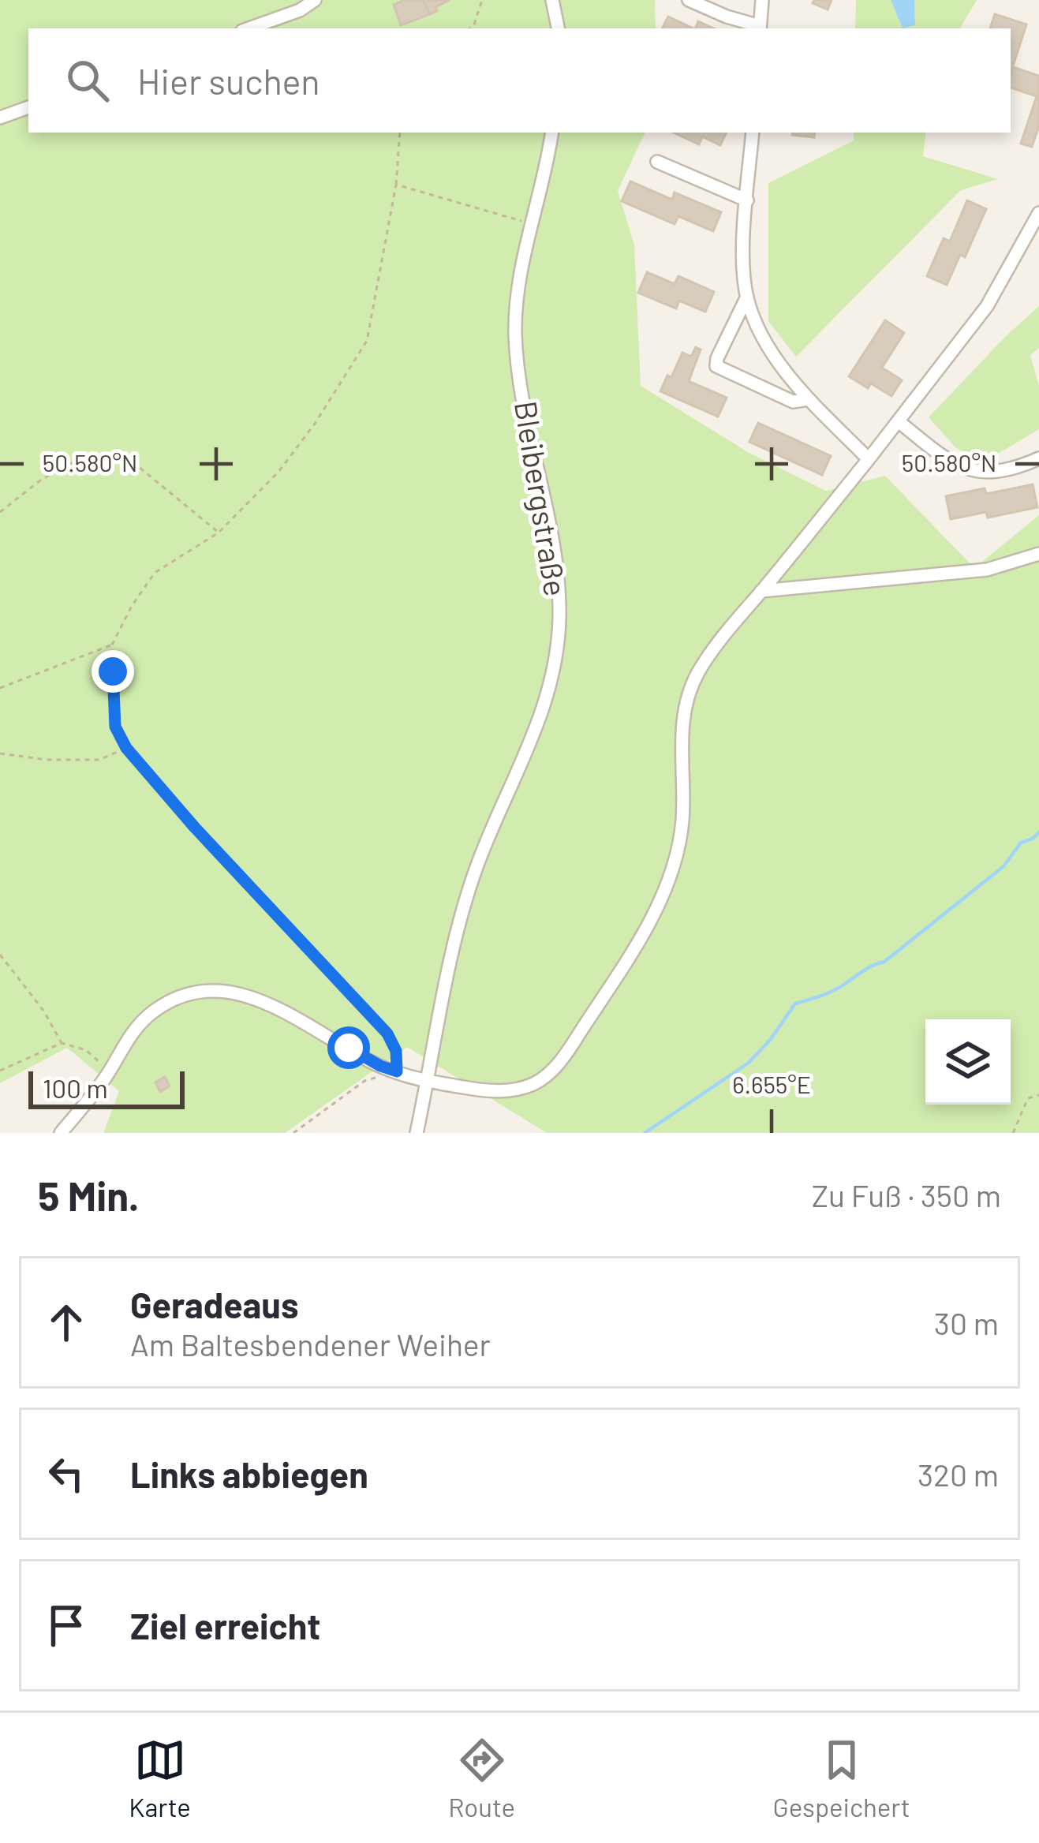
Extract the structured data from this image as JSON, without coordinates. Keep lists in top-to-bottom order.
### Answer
{
  "streets": {
    "street": ["Bleibergstraße"]
  },
  "scale_bar": "100 m",
  "page": {
    "search": "Hier suchen",
    "scale": "100 m",
    "heading": ["5 Min.", "Zu Fuß · 350 m"],
    "list": [
      ["Geradeaus", "Am Baltesbendener Weiher", "30 m"],
      ["Links abbiegen", "320 m"],
      "Ziel erreicht"
    ],
    "nav": ["Karte", "Route", "Gespeichert"]
  },
  "coordinates": ["50.580°N", "6.655°E"]
}
